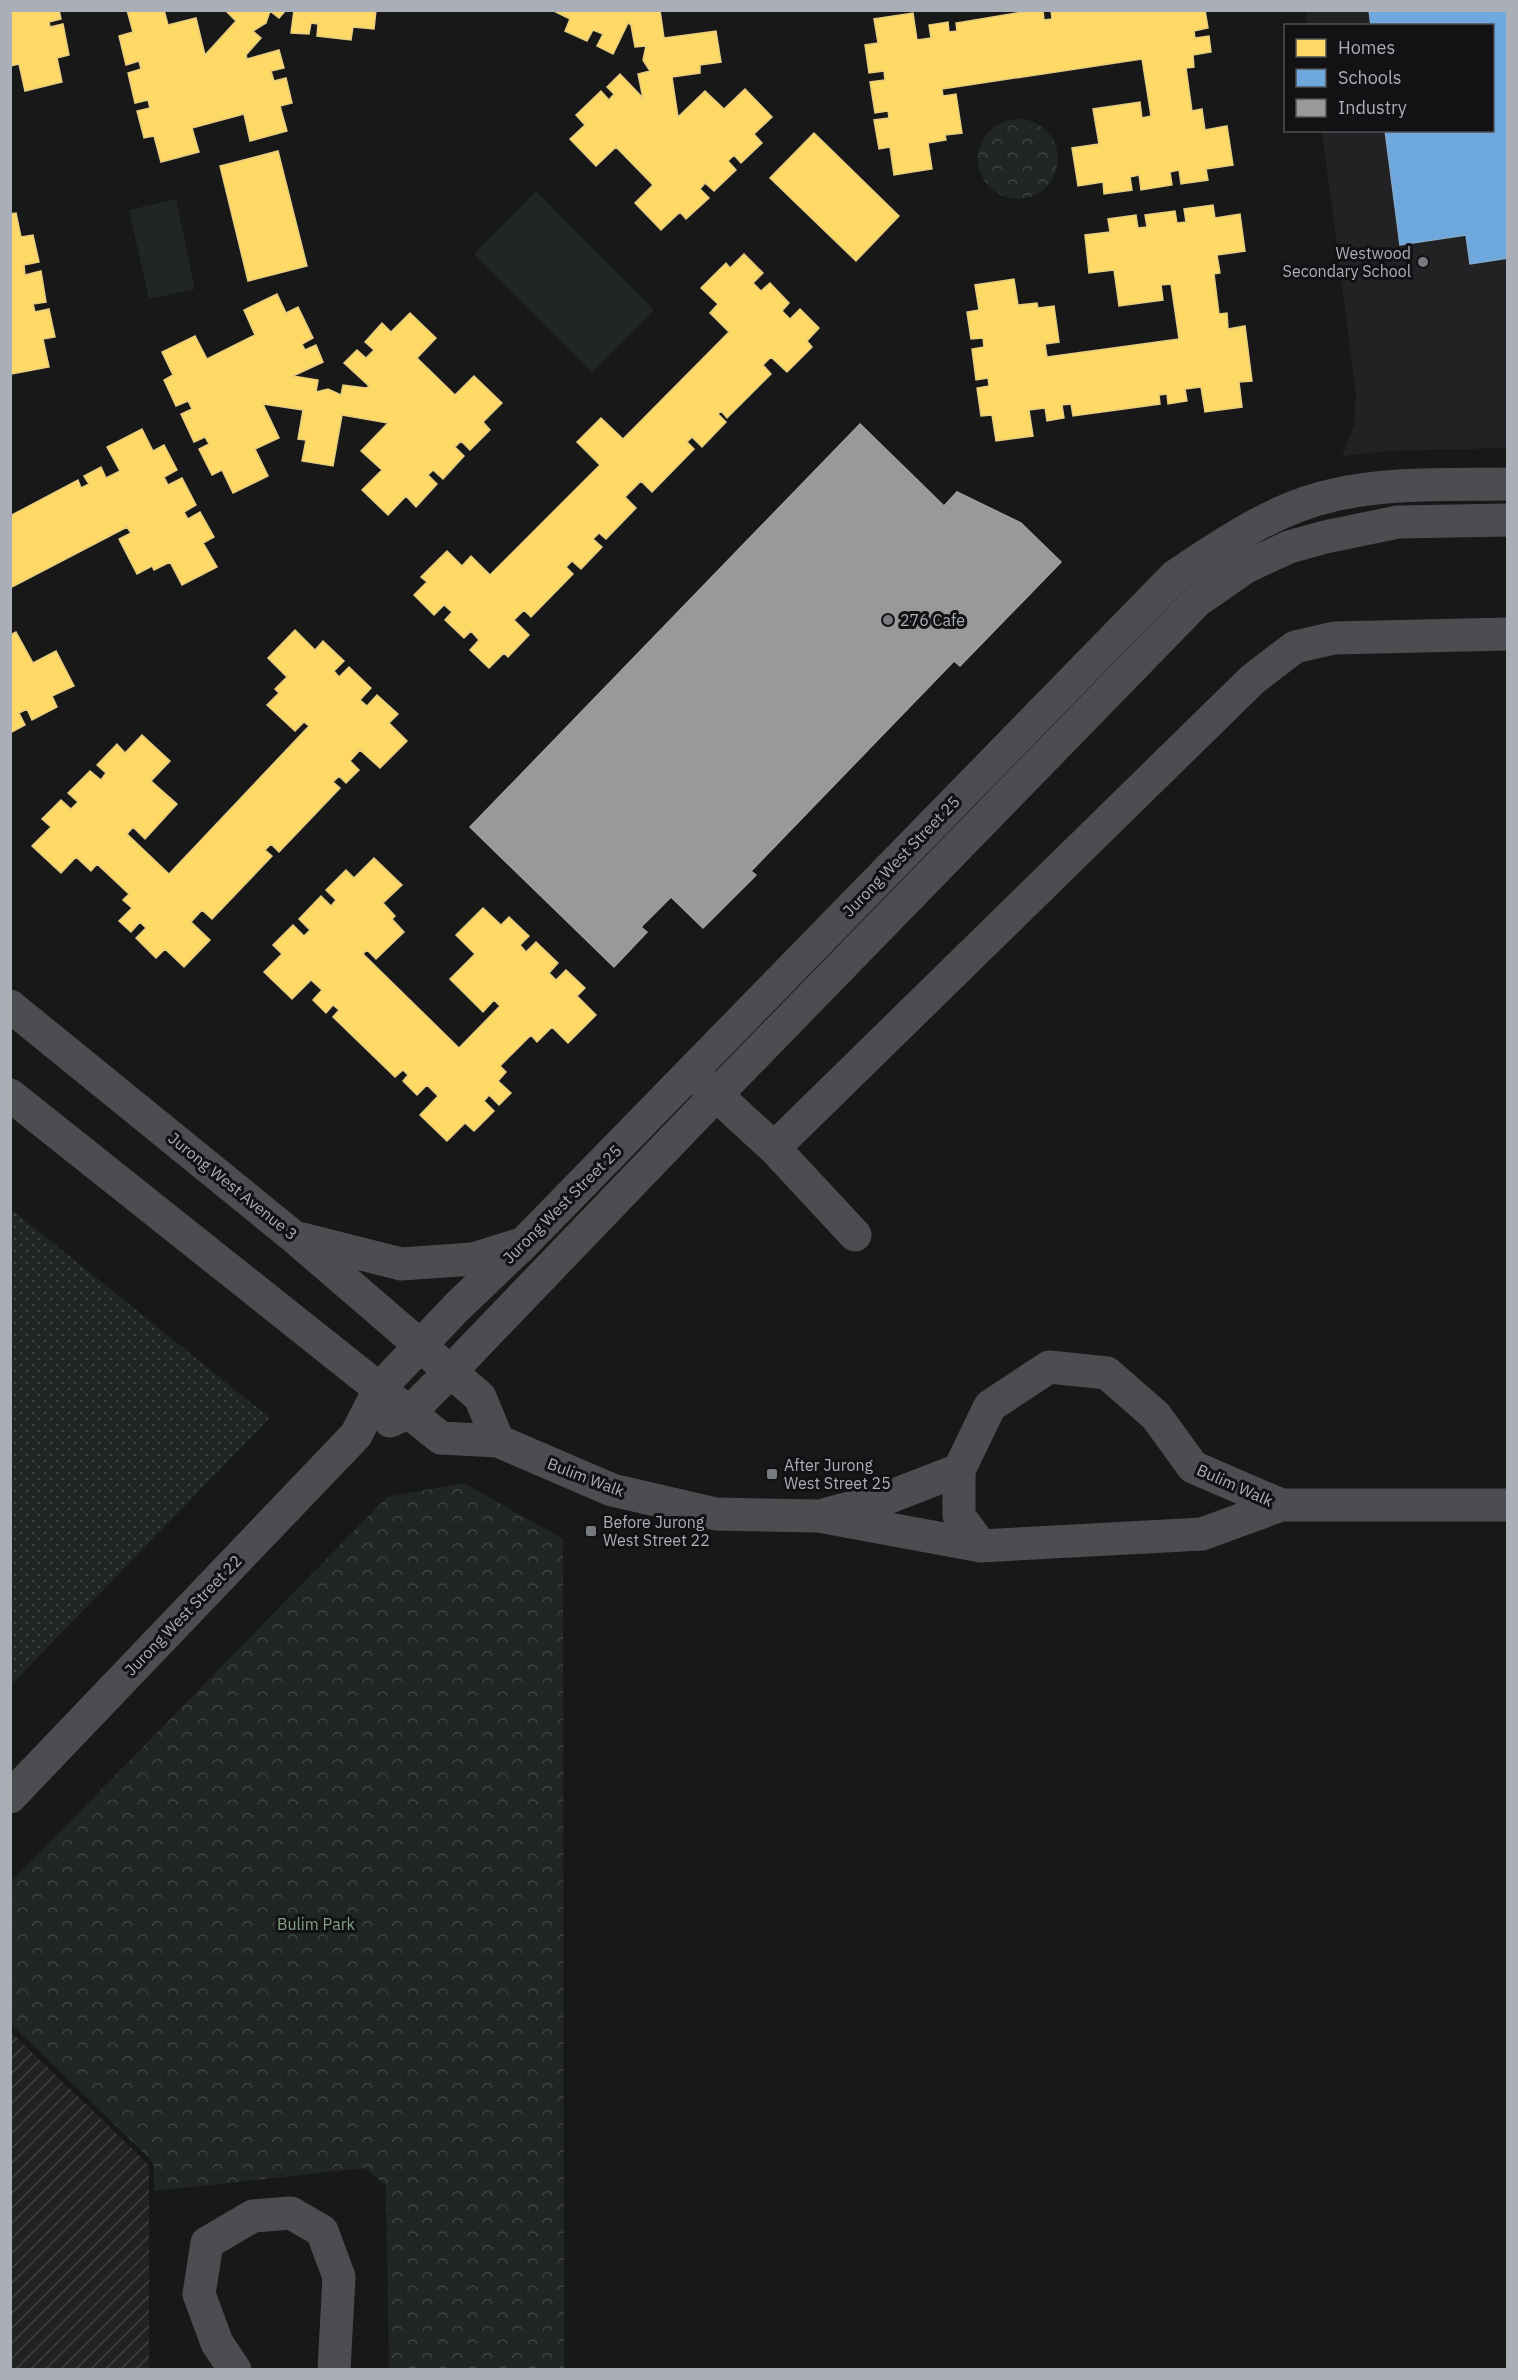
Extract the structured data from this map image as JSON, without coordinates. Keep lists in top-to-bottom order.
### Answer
{
  "streets": {
    "street": [
      "Jurong West Street 25",
      "Jurong West Avenue 3",
      "Bulim Walk",
      "Jurong West Street 22"
    ]
  },
  "crossings": [
    ["Jurong West Street 25", "Jurong West Avenue 3"],
    ["Jurong West Street 25", "Bulim Walk"],
    ["Jurong West Street 25", "Jurong West Street 22"],
    ["Bulim Walk", "Jurong West Street 22"]
  ],
  "parks": ["Bulim Park"],
  "places": {
    "other": ["Westwood Secondary School", "276 Cafe"],
    "transit": ["After Jurong West Street 25", "Before Jurong West Street 22"]
  },
  "legend": ["Homes", "Schools", "Industry"]
}
